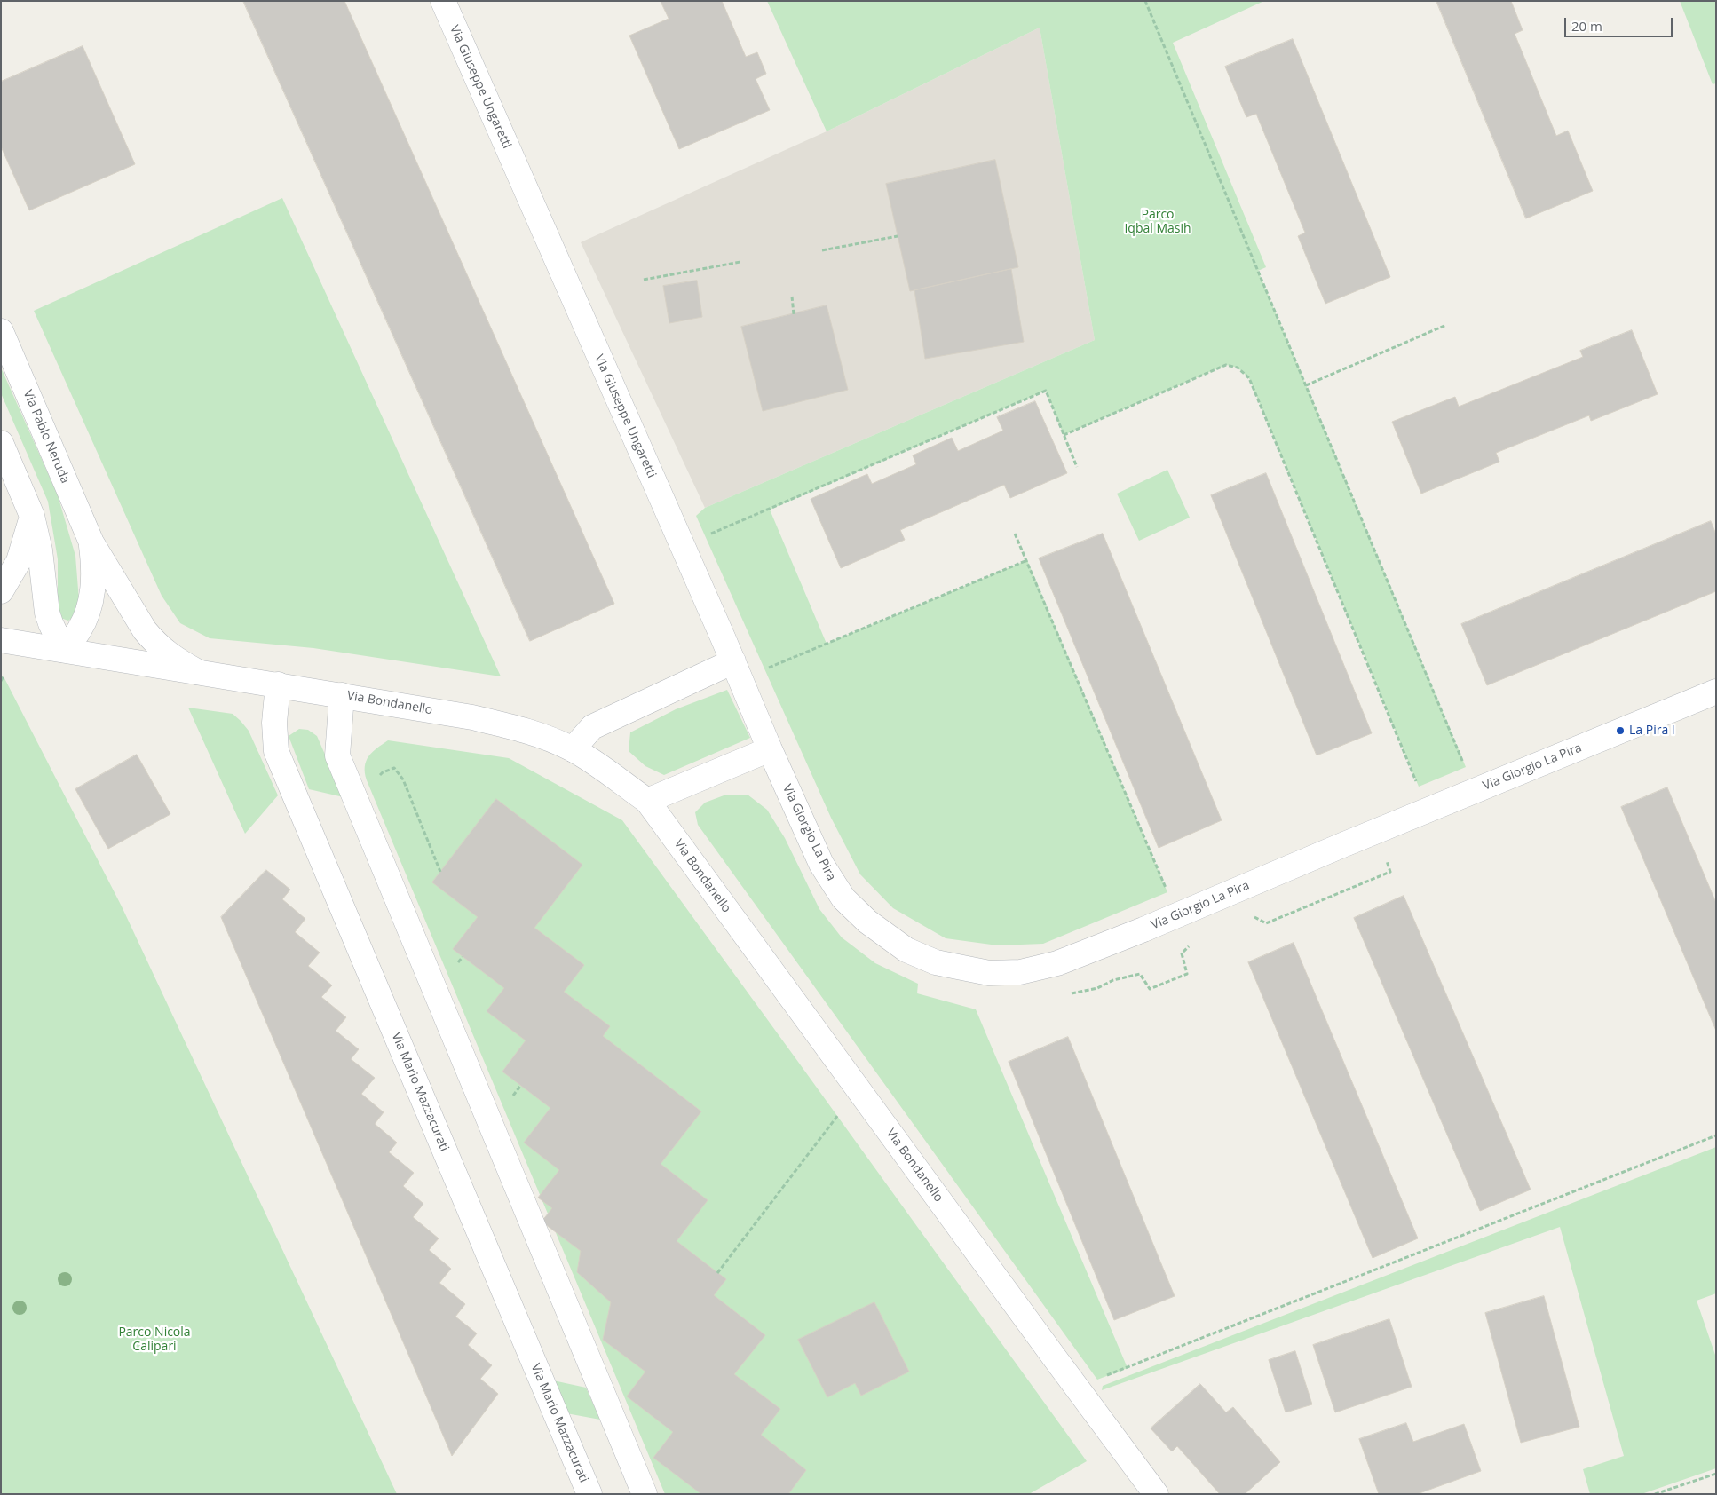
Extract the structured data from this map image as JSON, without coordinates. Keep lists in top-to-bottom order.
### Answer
{
  "streets": {
    "street": [
      "Via Giuseppe Ungaretti",
      "Via Pablo Neruda",
      "Via Bondanello",
      "Via Giorgio La Pira",
      "Via Mario Mazzacurati"
    ]
  },
  "crossings": [
    ["Via Giuseppe Ungaretti", "Via Giorgio La Pira"],
    ["Via Pablo Neruda", "Via Bondanello"],
    ["Via Bondanello", "Via Mario Mazzacurati"]
  ],
  "parks": ["Parco Iqbal Masih", "Parco Nicola Calipari"],
  "places": ["La Pira I"],
  "scale_bar": "20 m"
}
